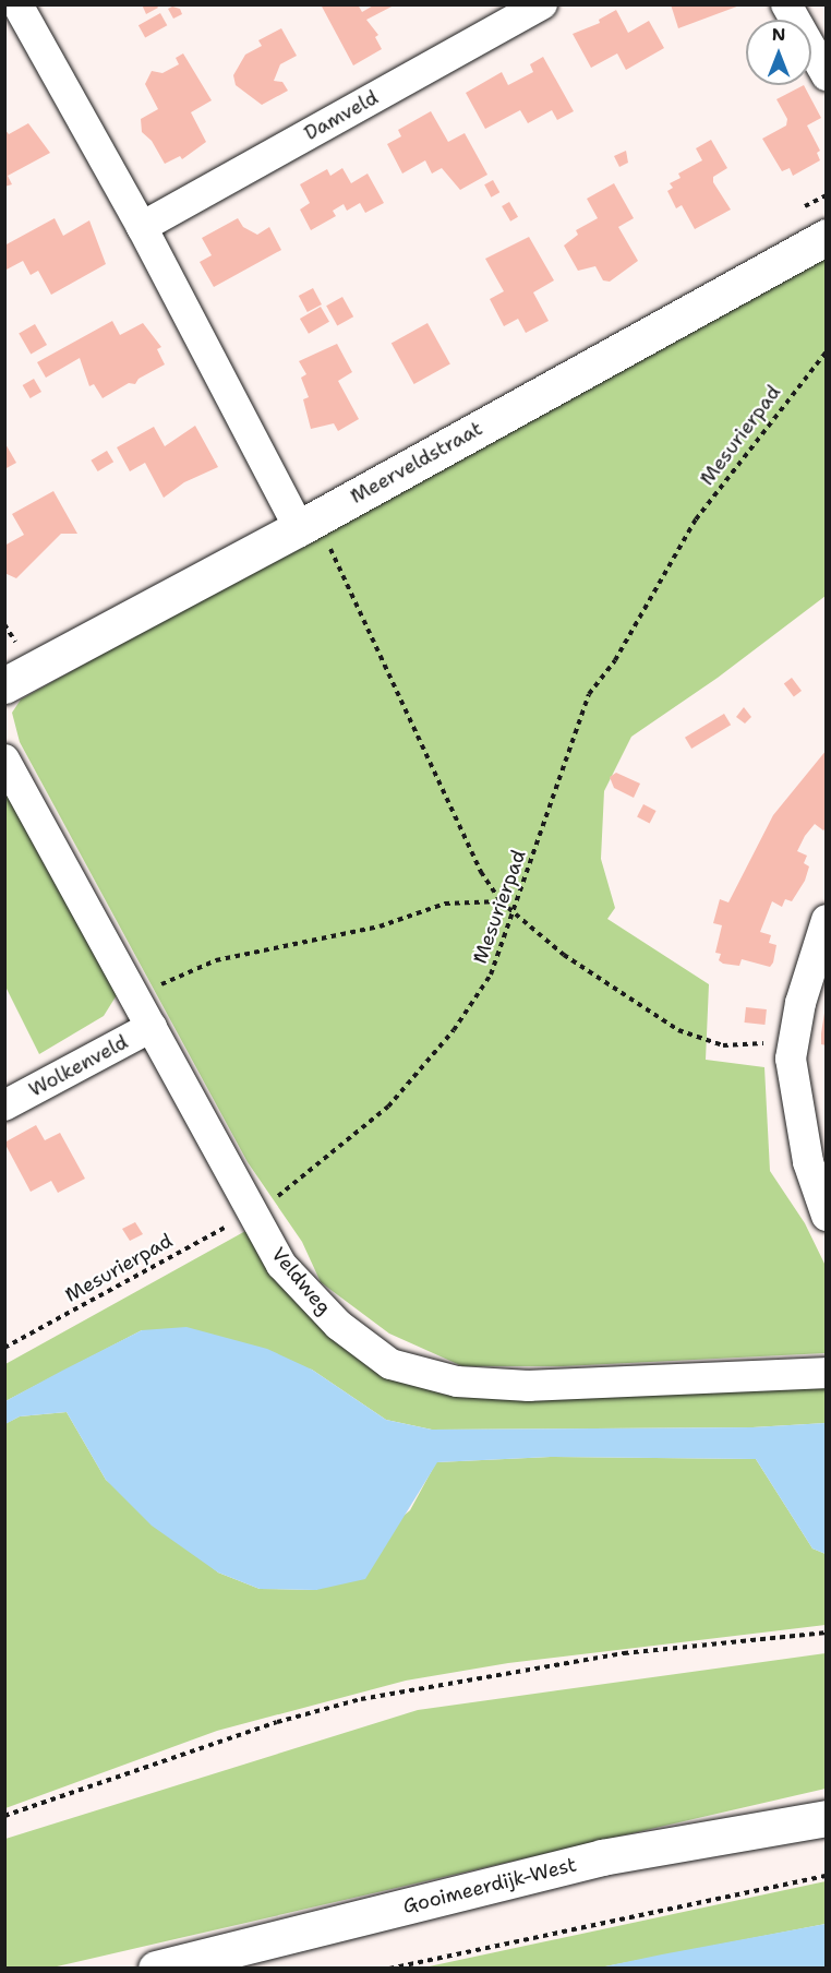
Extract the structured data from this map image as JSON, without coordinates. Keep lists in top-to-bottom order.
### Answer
{
  "streets": {
    "street": [
      "Damveld",
      "Meerveldstraat",
      "Wolkenveld",
      "Veldweg",
      "Gooimeerdijk-West"
    ],
    "path": ["Mesurierpad"]
  },
  "crossings": [
    ["Mesurierpad", "Veldweg"],
    ["Wolkenveld", "Veldweg"]
  ],
  "north": "top"
}
